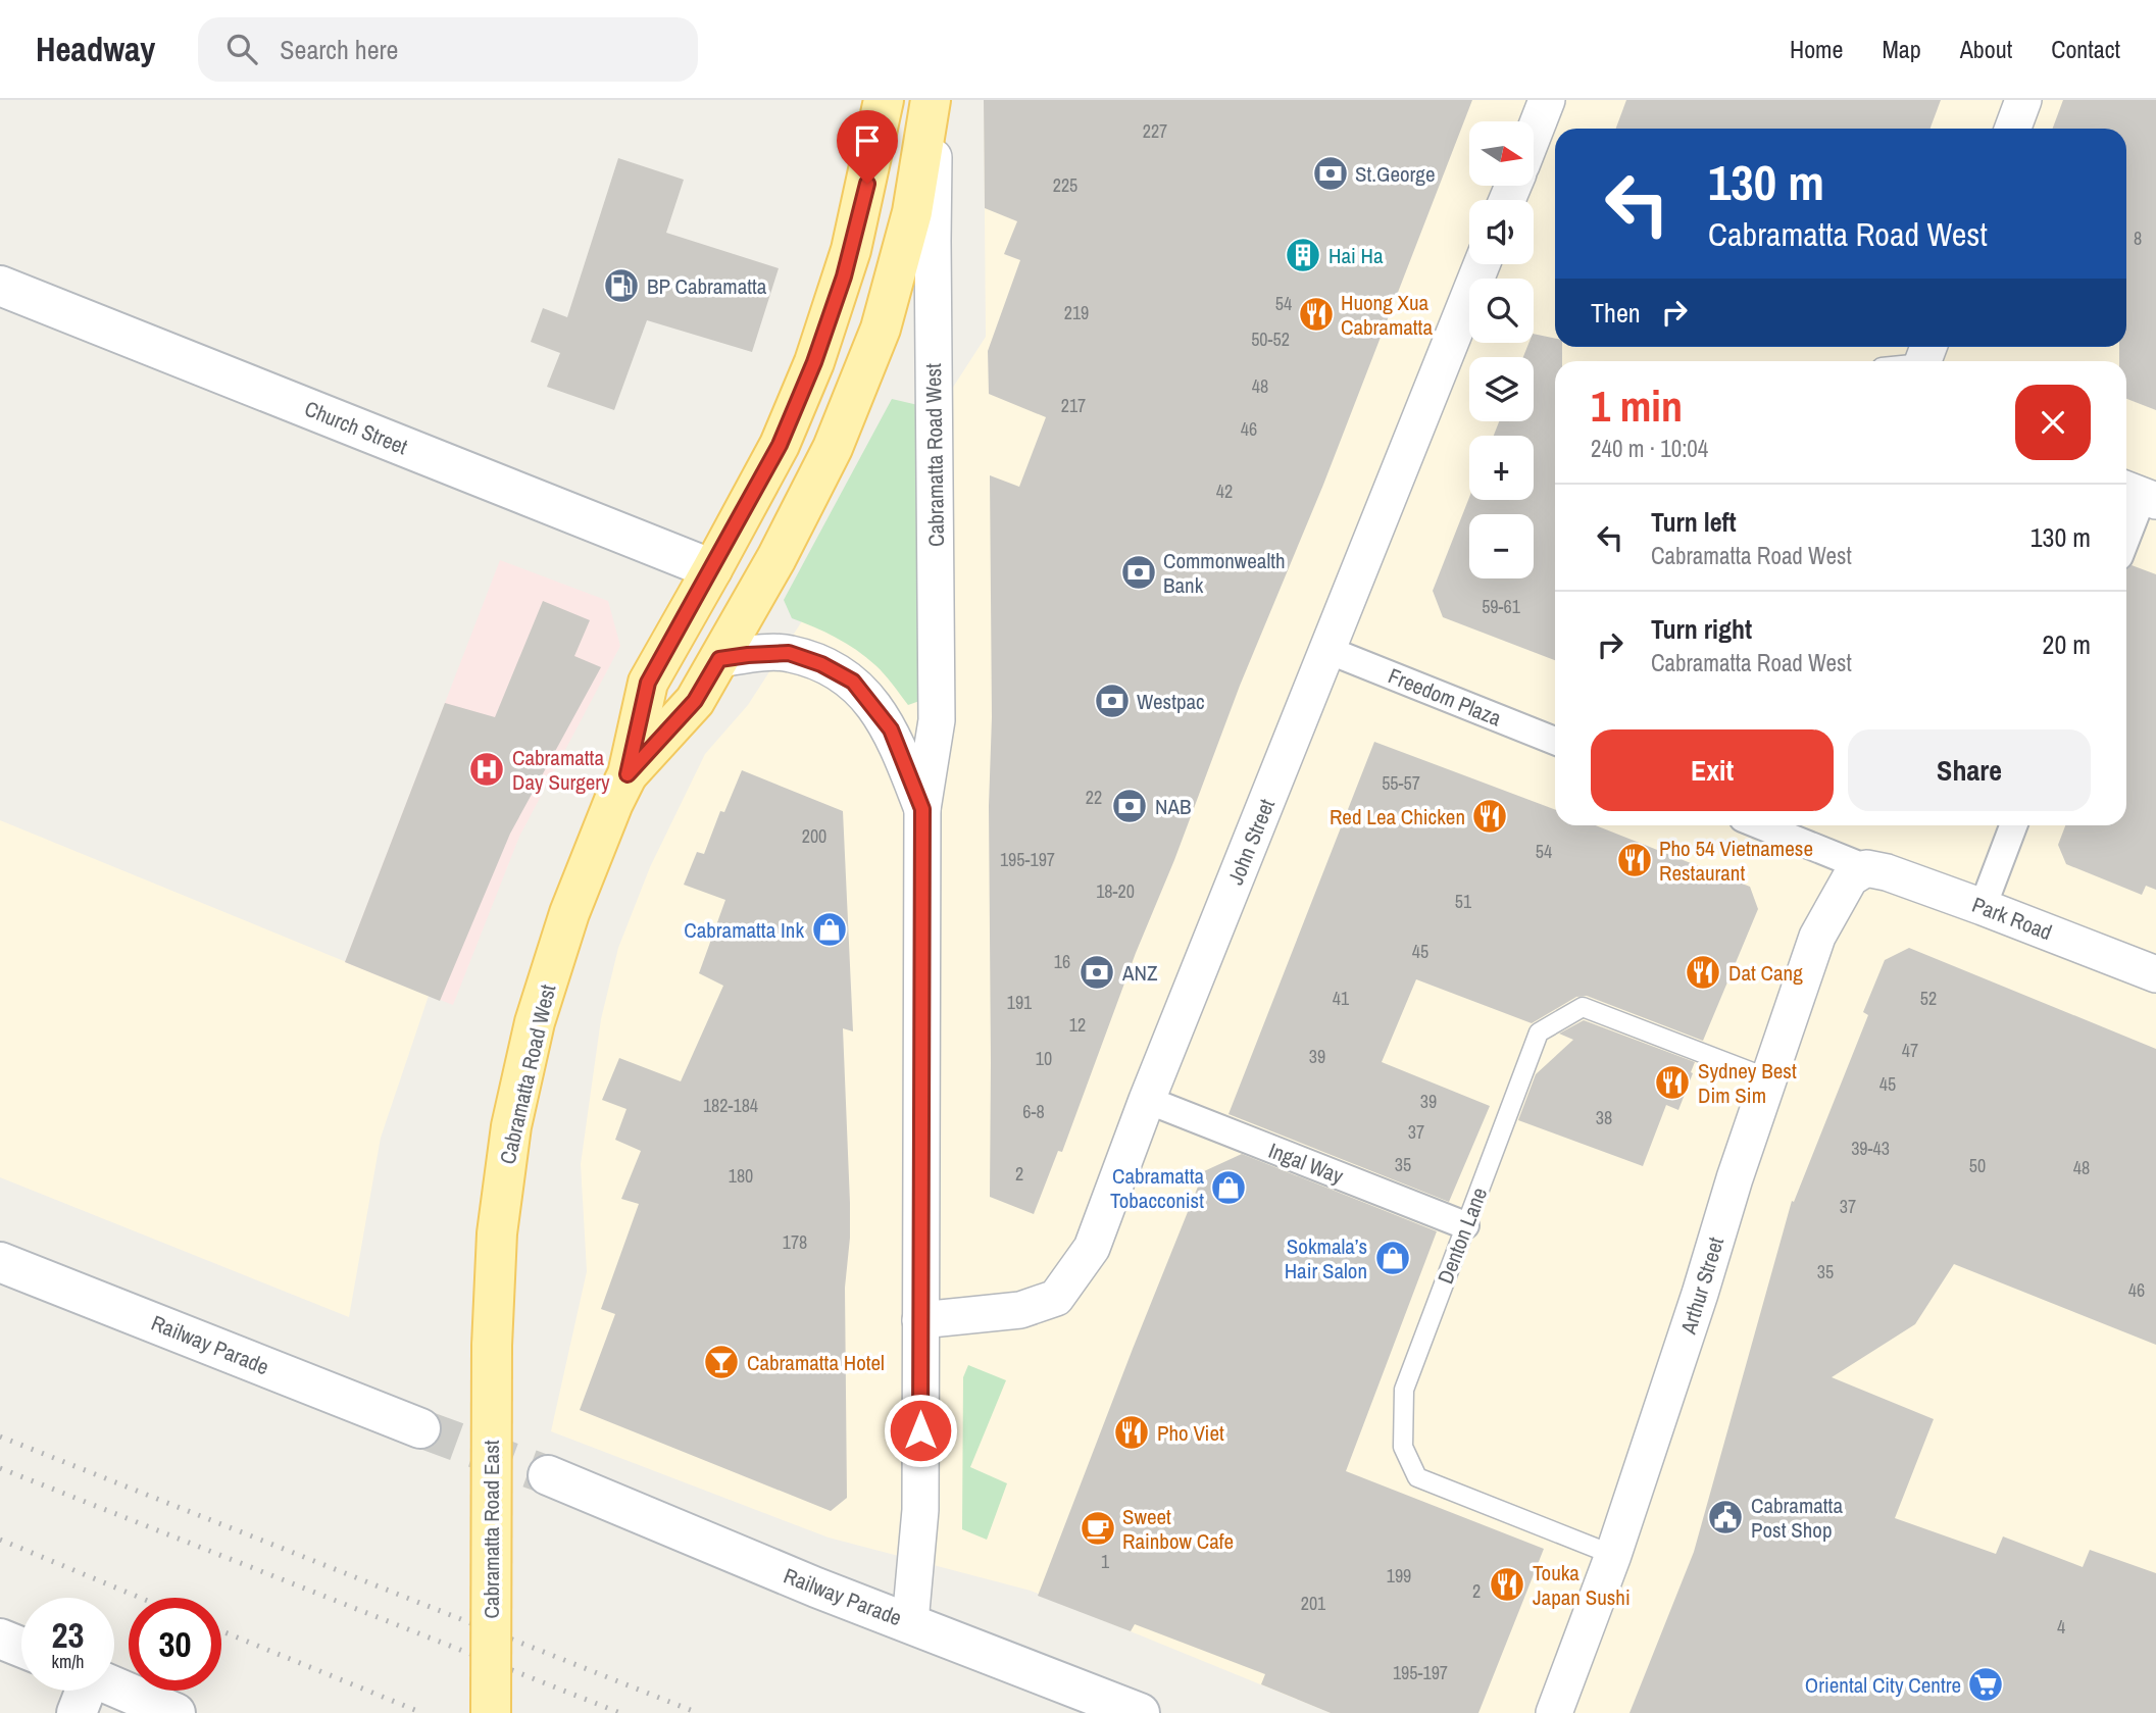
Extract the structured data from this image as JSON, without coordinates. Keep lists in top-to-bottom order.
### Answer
{
  "streets": {
    "main road": [
      "Church Street",
      "Cabramatta Road West",
      "Railway Parade",
      "Cabramatta Road East"
    ],
    "street": [
      "Freedom Plaza",
      "John Street",
      "Park Road",
      "Ingal Way",
      "Arthur Street"
    ],
    "lane": ["Denton Lane"]
  },
  "crossings": [
    ["Church Street", "Cabramatta Road West"],
    ["Cabramatta Road West", "John Street"],
    ["Cabramatta Road West", "Railway Parade"],
    ["Cabramatta Road West", "Cabramatta Road East"],
    ["Freedom Plaza", "John Street"],
    ["John Street", "Ingal Way"],
    ["Park Road", "Arthur Street"],
    ["Ingal Way", "Denton Lane"],
    ["Denton Lane", "Arthur Street"]
  ],
  "places": {
    "bank": [
      "St.George",
      "Commonwealth Bank",
      "Westpac",
      "NAB",
      "ANZ"
    ],
    "building": ["Hai Ha"],
    "fuel station": ["BP Cabramatta"],
    "restaurant": [
      "Huong Xua Cabramatta",
      "Red Lea Chicken",
      "Pho 54 Vietnamese Restaurant",
      "Dat Cang",
      "Sydney Best Dim Sim",
      "Pho Viet",
      "Touka Japan Sushi"
    ],
    "hospital": ["Cabramatta Day Surgery"],
    "shop": ["Cabramatta Ink", "Cabramatta Tobacconist", "Sokmala’s Hair Salon"],
    "bar": ["Cabramatta Hotel"],
    "public building": ["Cabramatta Post Shop"],
    "cafe": ["Sweet Rainbow Cafe"],
    "supermarket": ["Oriental City Centre"]
  },
  "house_numbers": [
    "227",
    "225",
    "8",
    "54",
    "219",
    "50-52",
    "48",
    "217",
    "46",
    "42",
    "59-61",
    "55-57",
    "22",
    "200",
    "54",
    "195-197",
    "18-20",
    "51",
    "45",
    "16",
    "41",
    "52",
    "191",
    "12",
    "47",
    "39",
    "10",
    "45",
    "39",
    "182-184",
    "6-8",
    "38",
    "37",
    "39-43",
    "35",
    "50",
    "48",
    "2",
    "180",
    "37",
    "178",
    "35",
    "46",
    "1",
    "199",
    "2",
    "201",
    "4",
    "195-197"
  ],
  "north": "right",
  "page": {
    "header": "Headway",
    "search": "Search here",
    "nav": [
      "Home",
      "Map",
      "About",
      "Contact"
    ],
    "map_buttons": ["+", "−"],
    "turn": ["130 m", "Cabramatta Road West"],
    "then": "Then",
    "heading": ["1 min", "240 m · 10:04"],
    "list": [
      {
        "name": "Turn left",
        "note": "Cabramatta Road West",
        "value": "130 m"
      },
      {
        "name": "Turn right",
        "note": "Cabramatta Road West",
        "value": "20 m"
      }
    ],
    "buttons": ["Exit", "Share"],
    "speed": "23 km/h",
    "limit": "30"
  }
}
